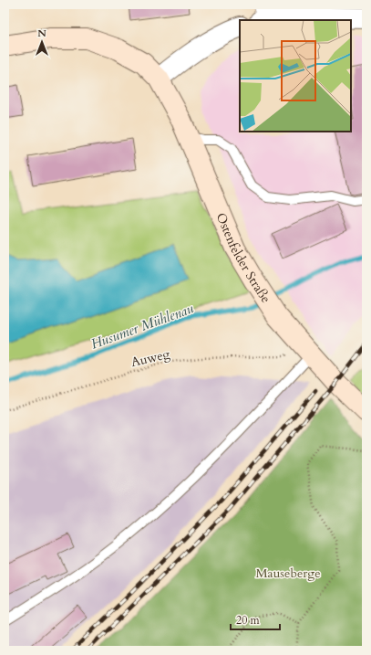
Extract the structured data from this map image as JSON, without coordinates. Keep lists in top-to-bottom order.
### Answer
{
  "streets": {
    "main road": ["Ostenfelder Straße"],
    "path": ["Auweg"]
  },
  "crossings": [
    ["Ostenfelder Straße", "Auweg"]
  ],
  "water": ["Husumer Mühlenau"],
  "parks": ["Mauseberge"],
  "scale_bar": "20 m",
  "north": "top"
}
